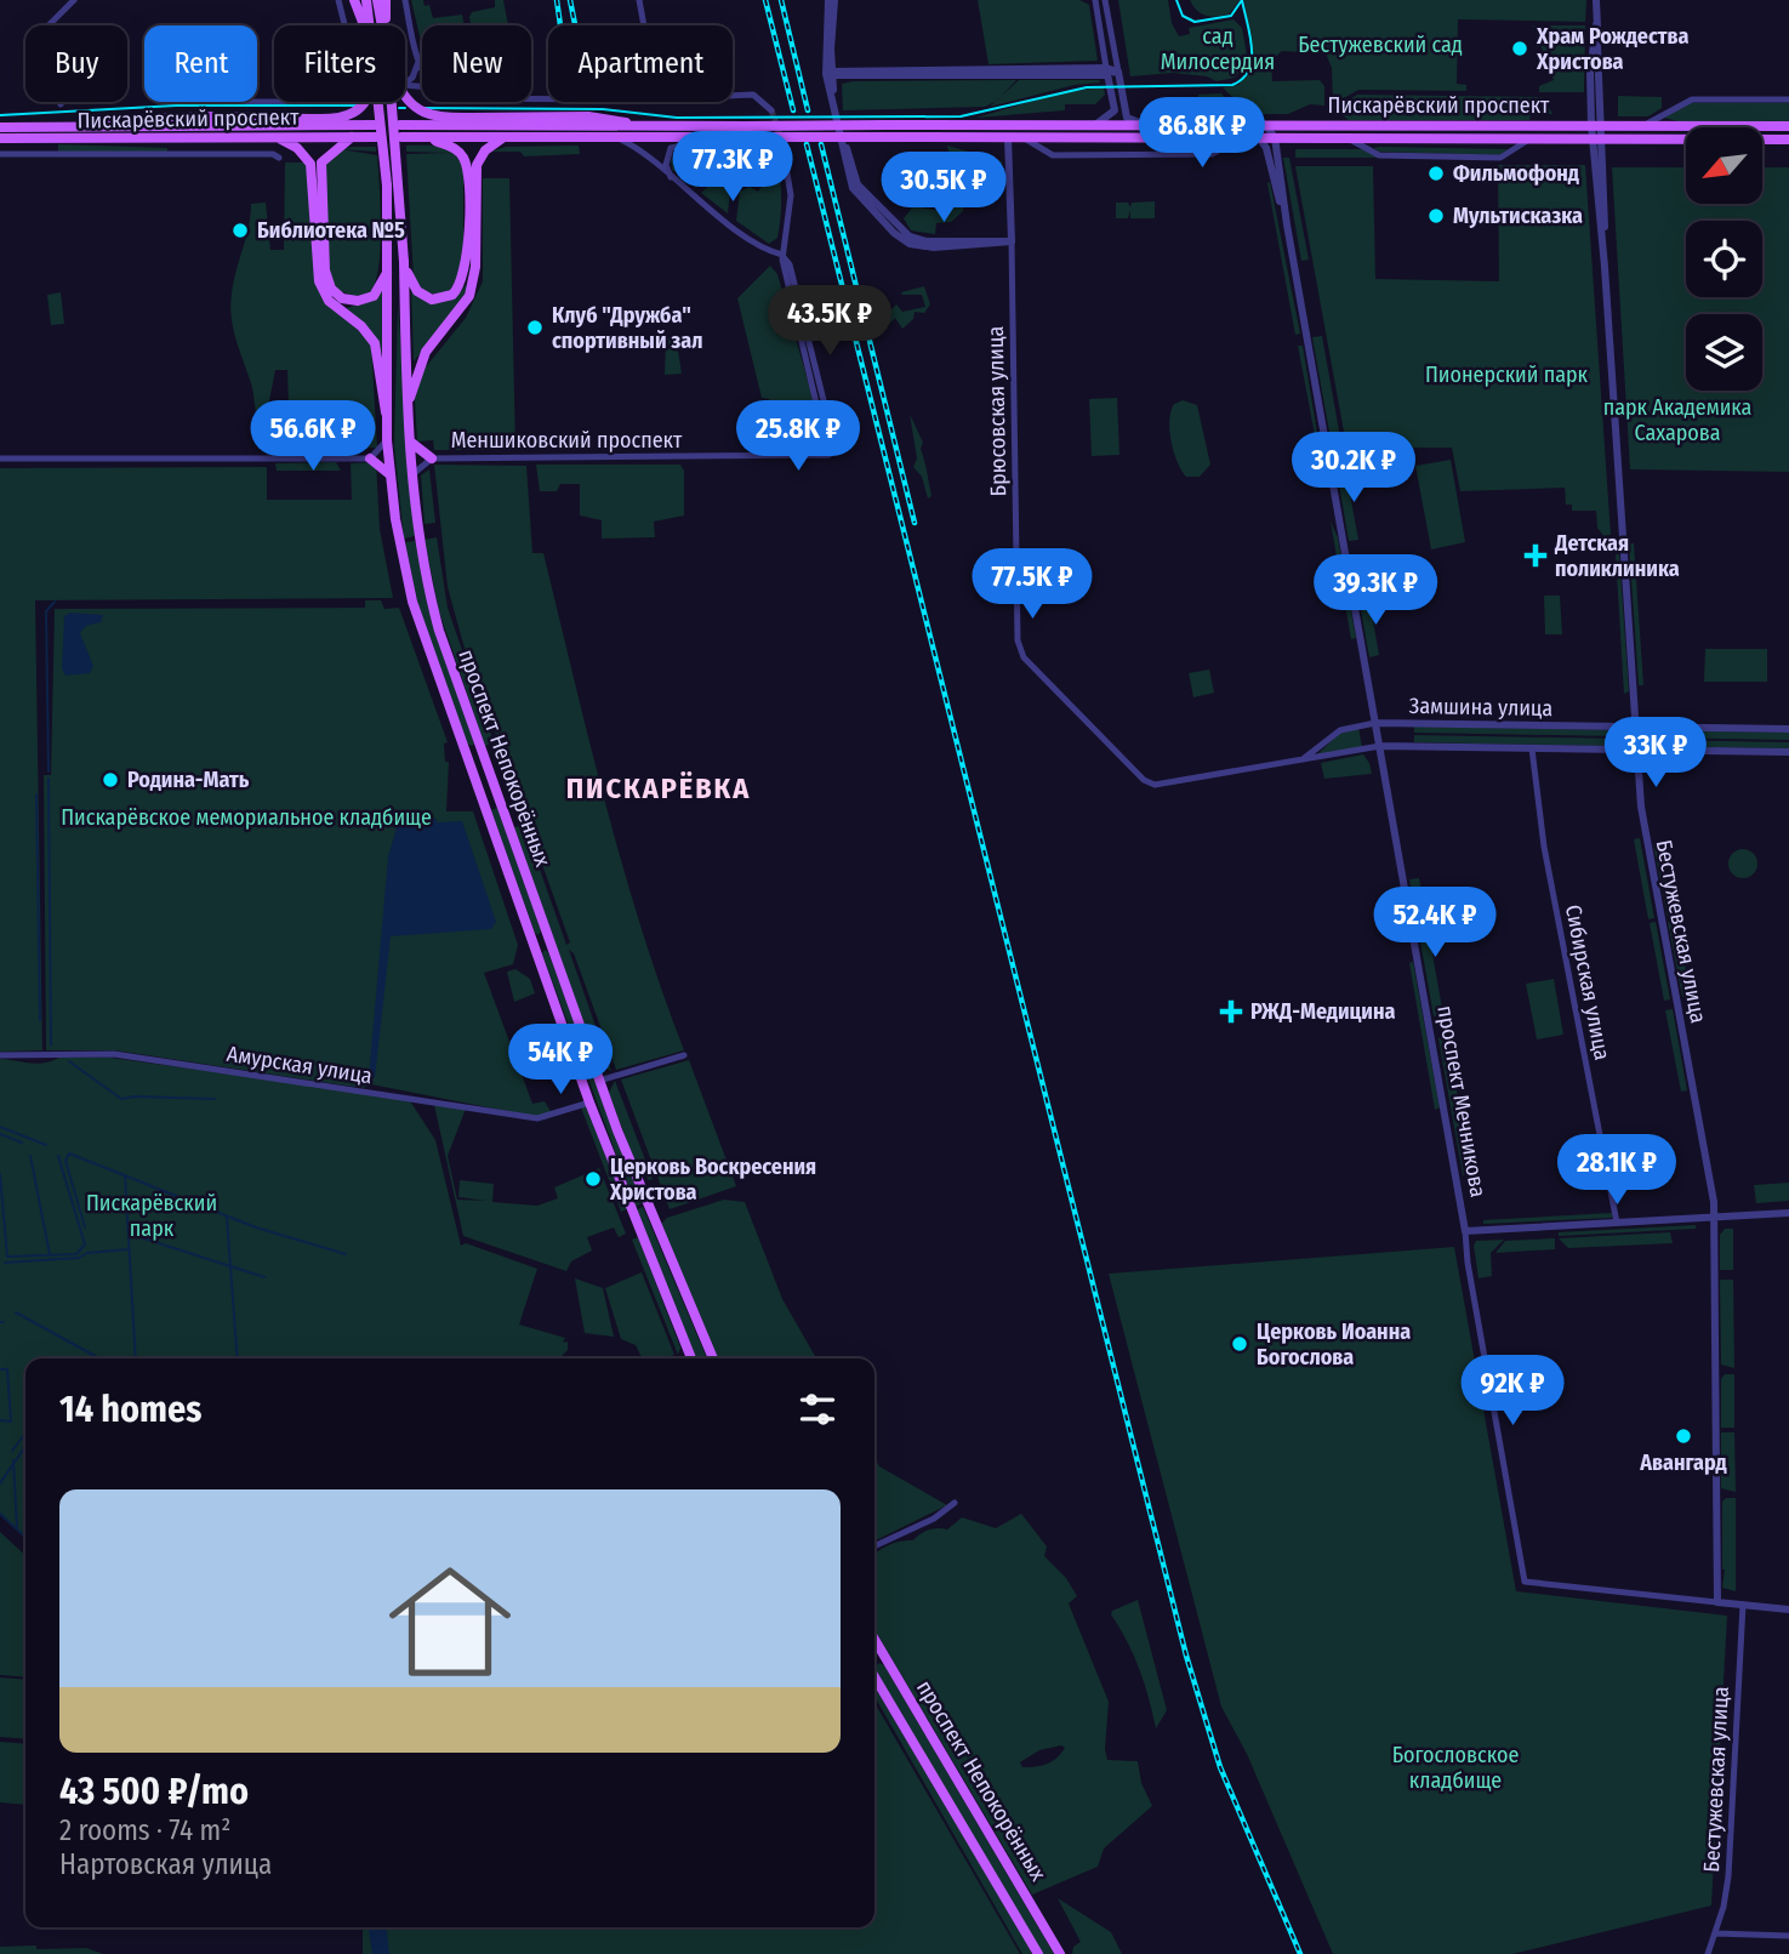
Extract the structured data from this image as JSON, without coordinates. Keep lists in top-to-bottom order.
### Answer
{
  "streets": {
    "main road": ["Пискарёвский проспект", "проспект Непокорённых"],
    "street": [
      "Брюсовская улица",
      "Меншиковский проспект",
      "Замшина улица",
      "Бестужевская улица",
      "Сибирская улица",
      "Амурская улица",
      "проспект Мечникова"
    ]
  },
  "crossings": [
    ["Пискарёвский проспект", "Брюсовская улица"],
    ["Пискарёвский проспект", "проспект Непокорённых"],
    ["Пискарёвский проспект", "Бестужевская улица"],
    ["Пискарёвский проспект", "проспект Мечникова"],
    ["Брюсовская улица", "Замшина улица"],
    ["Брюсовская улица", "проспект Мечникова"],
    ["Меншиковский проспект", "проспект Непокорённых"],
    ["Замшина улица", "Бестужевская улица"],
    ["Замшина улица", "Сибирская улица"],
    ["Замшина улица", "проспект Мечникова"],
    ["проспект Непокорённых", "Амурская улица"],
    ["Бестужевская улица", "проспект Мечникова"]
  ],
  "districts": ["ПИСКАРЁВКА"],
  "parks": [
    "сад Милосердия",
    "Бестужевский сад",
    "Пионерский парк",
    "парк Академика Сахарова",
    "Пискарёвское мемориальное кладбище",
    "Пискарёвский парк",
    "Богословское кладбище"
  ],
  "places": {
    "other": [
      "Храм Рождества Христова",
      "Фильмофонд",
      "Мультисказка",
      "Библиотека №5",
      "Клуб \"Дружба\" спортивный зал",
      "Родина-Мать",
      "Церковь Воскресения Христова",
      "Церковь Иоанна Богослова",
      "Авангард"
    ],
    "health": ["Детская поликлиника", "РЖД-Медицина"]
  },
  "north": "bottom left",
  "page": {
    "chip": [
      "Buy",
      "Rent",
      "Filters",
      "New",
      "Apartment"
    ],
    "price": [
      "86.8K ₽",
      "77.3K ₽",
      "30.5K ₽",
      "43.5K ₽",
      "56.6K ₽",
      "25.8K ₽",
      "30.2K ₽",
      "77.5K ₽",
      "39.3K ₽",
      "33K ₽",
      "52.4K ₽",
      "54K ₽",
      "28.1K ₽",
      "92K ₽"
    ],
    "heading": "14 homes",
    "list": [
      {
        "name": "43 500 ₽/mo",
        "note": "2 rooms · 74 m² · Нартовская улица"
      }
    ]
  }
}
